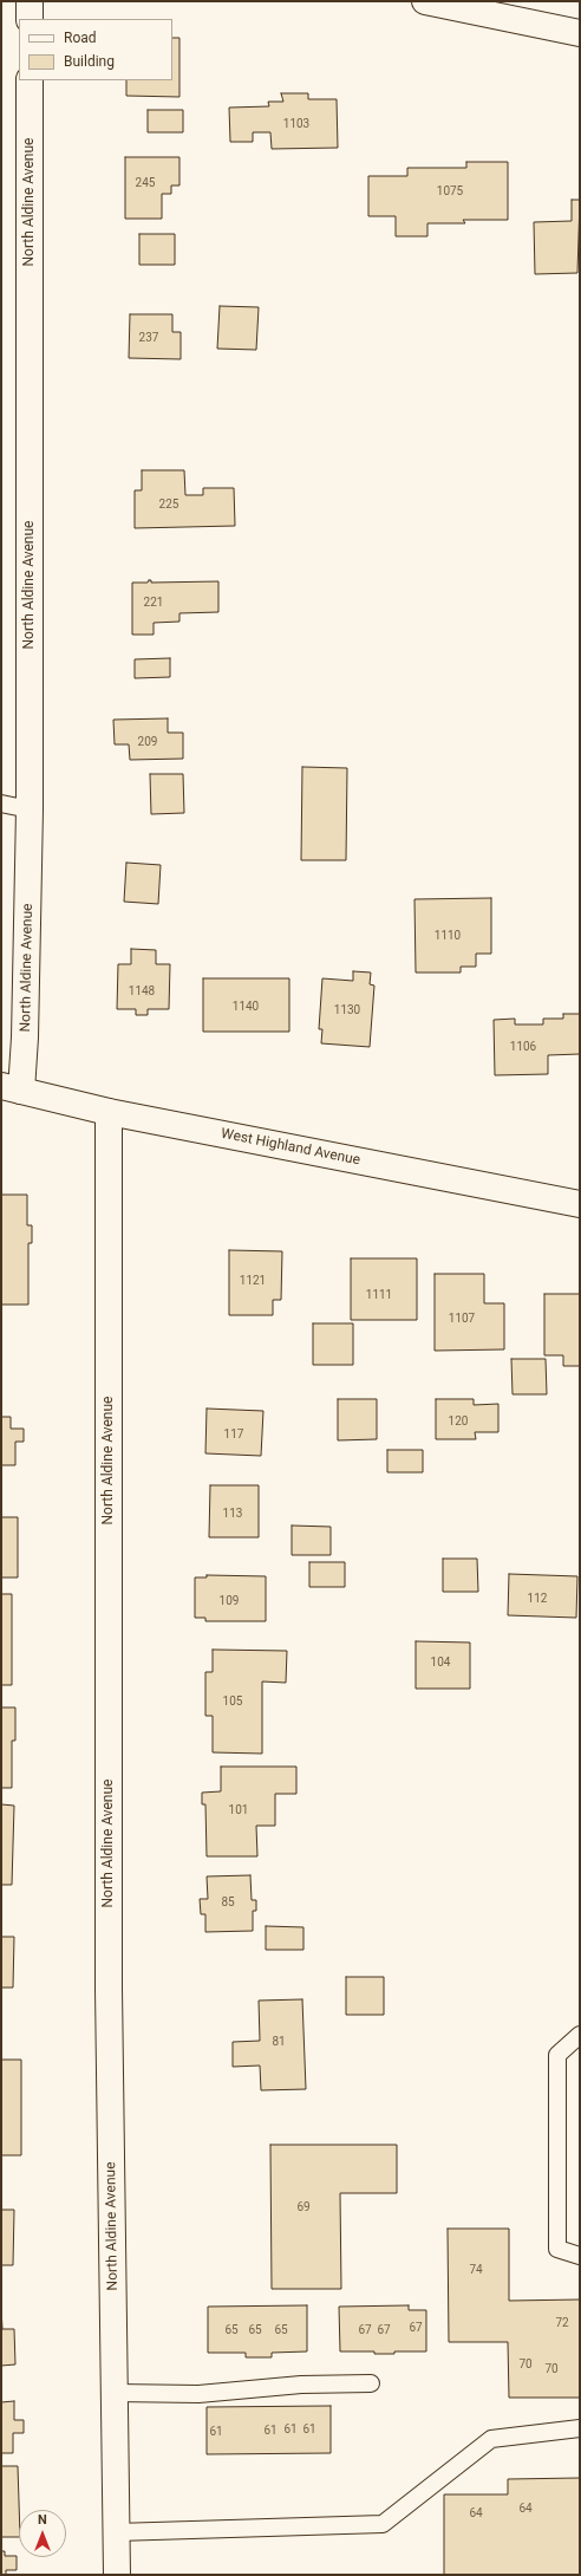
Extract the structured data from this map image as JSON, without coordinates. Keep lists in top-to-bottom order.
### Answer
{
  "streets": {
    "street": ["North Aldine Avenue", "West Highland Avenue"]
  },
  "crossings": [
    ["North Aldine Avenue", "West Highland Avenue"]
  ],
  "house_numbers": [
    "1103",
    "245",
    "1075",
    "237",
    "225",
    "221",
    "209",
    "1110",
    "1148",
    "1140",
    "1130",
    "1106",
    "1121",
    "1111",
    "1107",
    "120",
    "117",
    "113",
    "112",
    "109",
    "104",
    "105",
    "101",
    "85",
    "81",
    "69",
    "74",
    "72",
    "67",
    "65",
    "65",
    "65",
    "67",
    "67",
    "70",
    "70",
    "61",
    "61",
    "61",
    "61",
    "64",
    "64"
  ],
  "legend": ["Road", "Building"],
  "north": "top"
}
